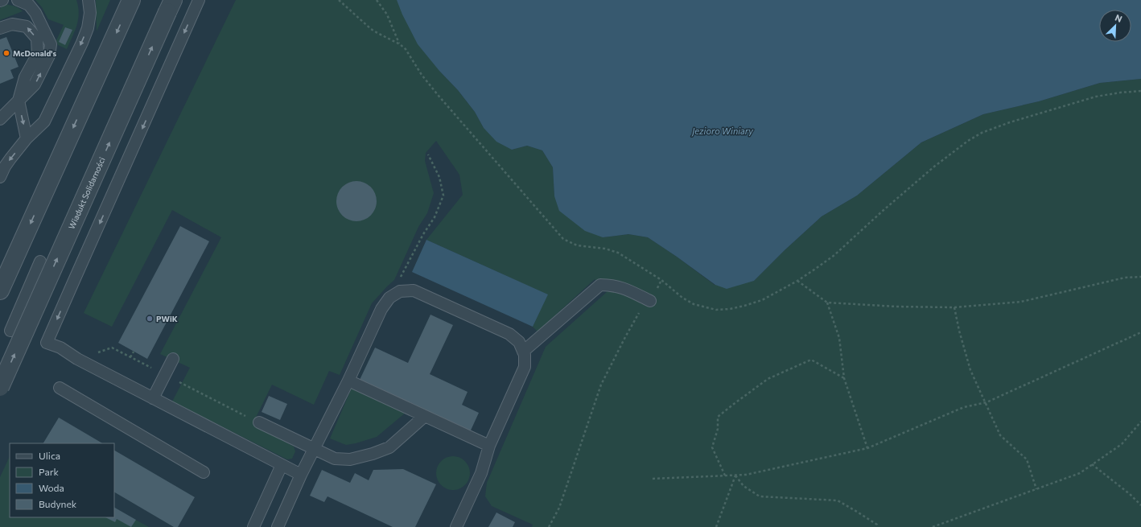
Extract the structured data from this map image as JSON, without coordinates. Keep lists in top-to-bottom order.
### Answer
{
  "streets": {
    "street": ["Wiadukt Solidarności"]
  },
  "water": ["Jezioro Winiary"],
  "places": ["McDonald's", "PWiK"],
  "legend": [
    "Ulica",
    "Park",
    "Woda",
    "Budynek"
  ],
  "north": "top right"
}
